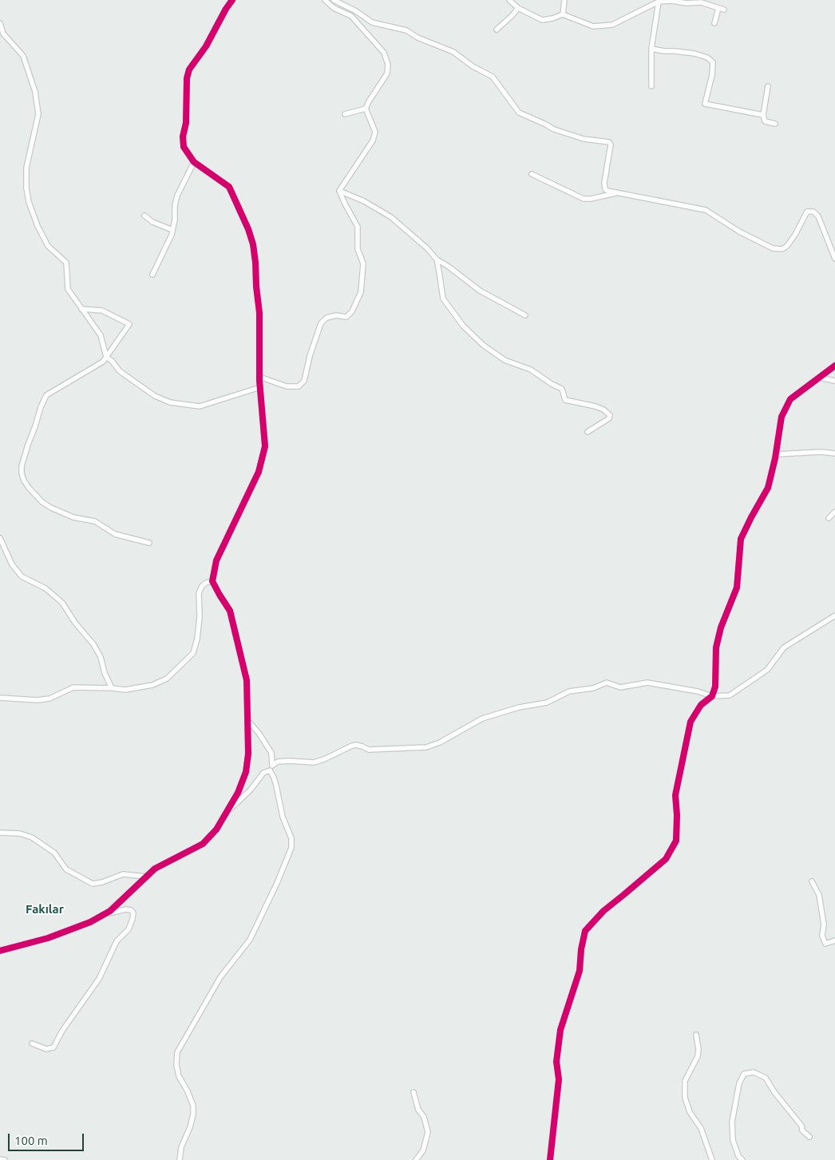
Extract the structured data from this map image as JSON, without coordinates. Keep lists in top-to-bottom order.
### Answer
{
  "districts": ["Fakılar"],
  "scale_bar": "100 m"
}
